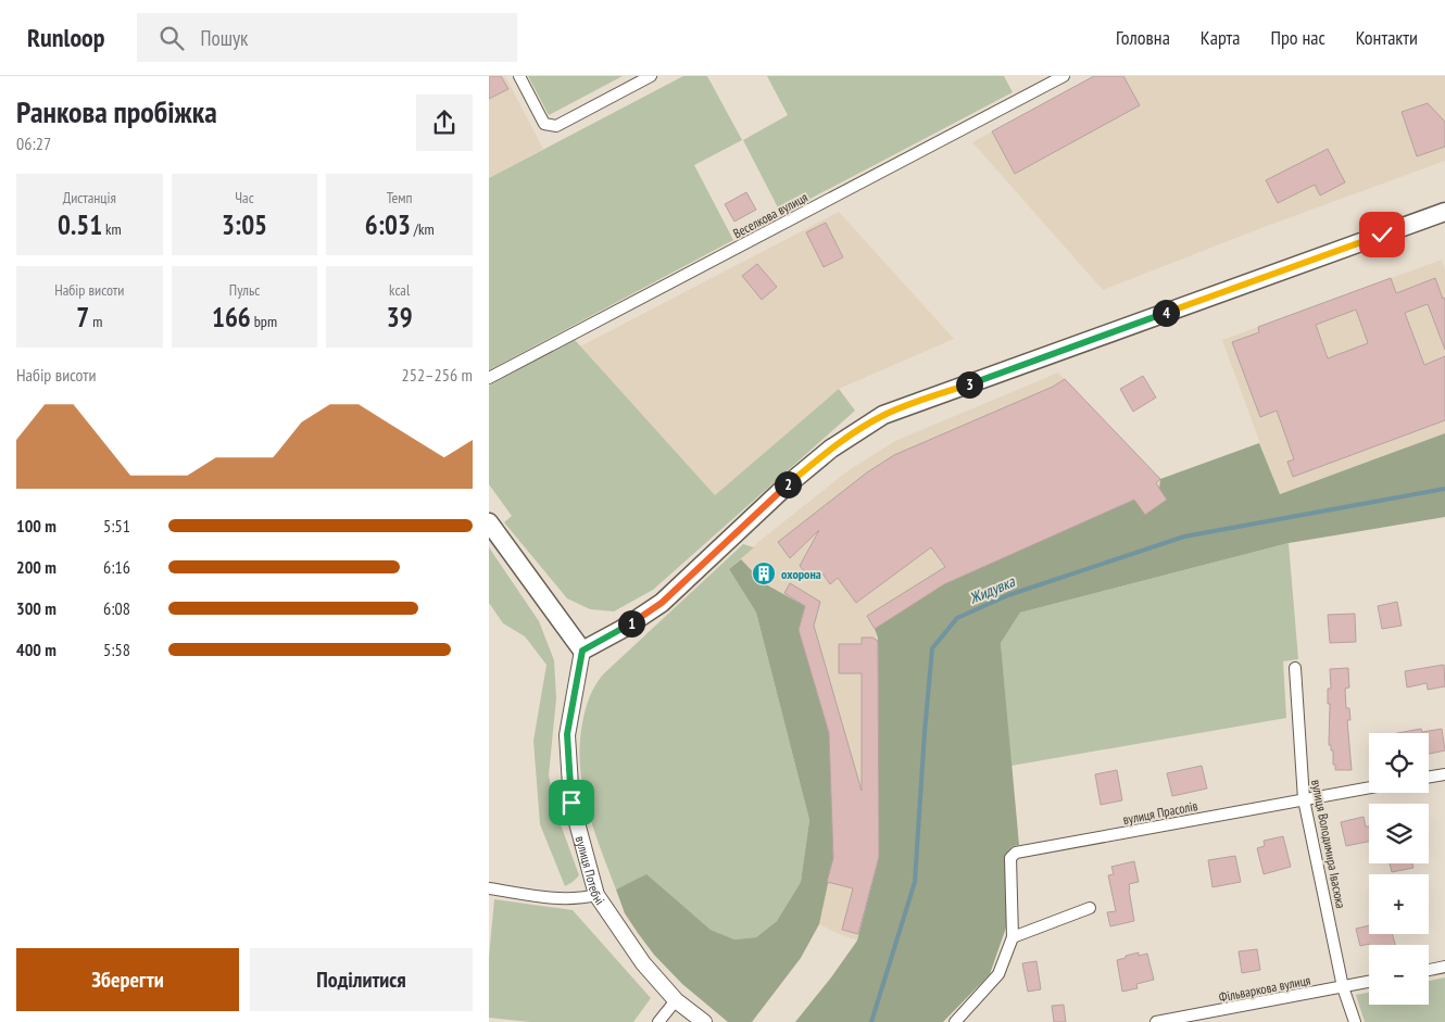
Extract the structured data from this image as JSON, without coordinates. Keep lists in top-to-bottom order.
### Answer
{
  "streets": {
    "street": [
      "Веселкова вулиця",
      "вулиця Прасолів",
      "вулиця Володимира Івасюка",
      "вулиця Потебні",
      "Фільваркова вулиця"
    ]
  },
  "crossings": [
    ["вулиця Прасолів", "вулиця Володимира Івасюка"],
    ["вулиця Володимира Івасюка", "Фільваркова вулиця"]
  ],
  "water": ["Жидувка"],
  "places": {
    "building": ["охорона"]
  },
  "page": {
    "header": "Runloop",
    "search": "Пошук",
    "nav": [
      "Головна",
      "Карта",
      "Про нас",
      "Контакти"
    ],
    "heading": ["Ранкова пробіжка", "06:27"],
    "stats": [
      ["Дистанція", "0.51 km"],
      ["Час", "3:05"],
      ["Темп", "6:03 /km"],
      ["Набір висоти", "7 m"],
      ["Пульс", "166 bpm"],
      ["kcal", "39"]
    ],
    "pins": [
      "4",
      "3",
      "2",
      "1"
    ],
    "chart": ["Набір висоти", "252–256 m"],
    "list": [
      {
        "name": "100 m",
        "note": "5:51"
      },
      {
        "name": "200 m",
        "note": "6:16"
      },
      {
        "name": "300 m",
        "note": "6:08"
      },
      {
        "name": "400 m",
        "note": "5:58"
      }
    ],
    "map_buttons": ["+", "−"],
    "buttons": ["Зберегти", "Поділитися"]
  }
}
